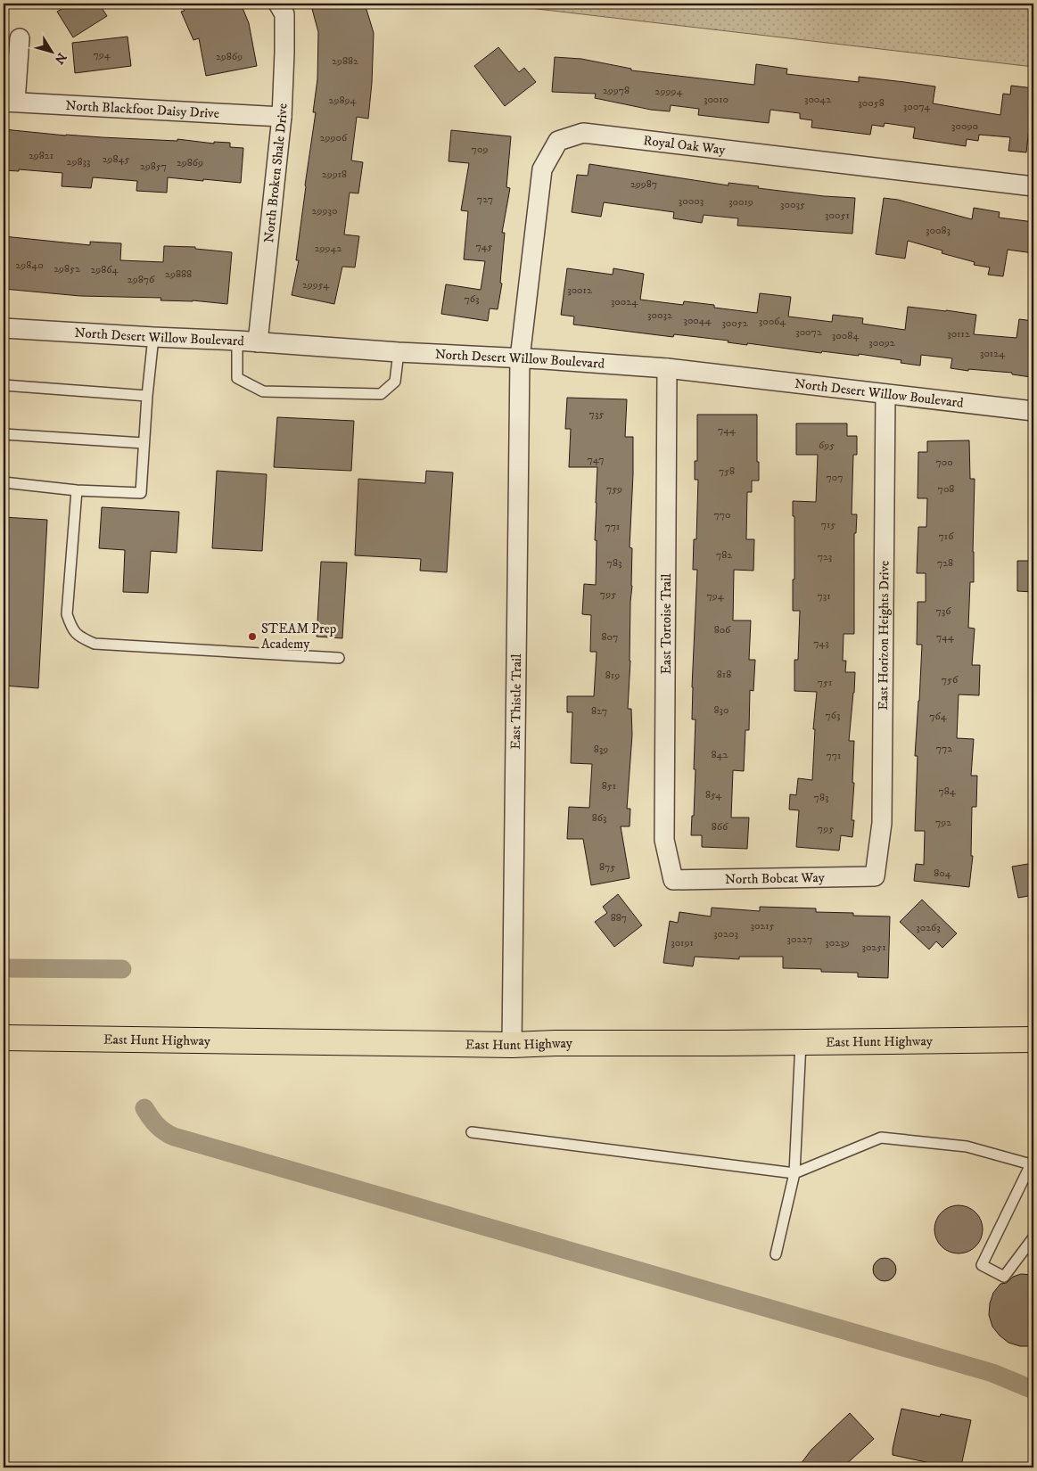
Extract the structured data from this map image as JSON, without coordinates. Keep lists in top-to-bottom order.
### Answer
{
  "streets": {
    "main road": ["East Hunt Highway"],
    "street": [
      "North Blackfoot Daisy Drive",
      "Royal Oak Way",
      "North Broken Shale Drive",
      "North Desert Willow Boulevard",
      "East Tortoise Trail",
      "East Horizon Heights Drive",
      "East Thistle Trail",
      "North Bobcat Way"
    ]
  },
  "crossings": [
    ["North Blackfoot Daisy Drive", "North Broken Shale Drive"],
    ["Royal Oak Way", "North Desert Willow Boulevard"],
    ["Royal Oak Way", "East Thistle Trail"],
    ["North Broken Shale Drive", "North Desert Willow Boulevard"],
    ["North Desert Willow Boulevard", "East Tortoise Trail"],
    ["North Desert Willow Boulevard", "East Horizon Heights Drive"],
    ["North Desert Willow Boulevard", "East Thistle Trail"],
    ["East Tortoise Trail", "North Bobcat Way"],
    ["East Horizon Heights Drive", "North Bobcat Way"],
    ["East Thistle Trail", "East Hunt Highway"]
  ],
  "places": ["STEAM Prep Academy"],
  "house_numbers": [
    "794",
    "29869",
    "29882",
    "29978",
    "29994",
    "30010",
    "30042",
    "29894",
    "30058",
    "30074",
    "30090",
    "29906",
    "709",
    "29821",
    "29845",
    "29833",
    "29869",
    "29857",
    "29918",
    "29987",
    "727",
    "30003",
    "30019",
    "30035",
    "29930",
    "30051",
    "30083",
    "745",
    "29942",
    "29840",
    "29852",
    "29864",
    "29888",
    "29876",
    "29954",
    "30012",
    "763",
    "30024",
    "30032",
    "30044",
    "30064",
    "30052",
    "30072",
    "30112",
    "30084",
    "30092",
    "30124",
    "735",
    "744",
    "695",
    "747",
    "700",
    "758",
    "707",
    "759",
    "708",
    "770",
    "715",
    "771",
    "716",
    "782",
    "723",
    "783",
    "728",
    "795",
    "794",
    "731",
    "736",
    "806",
    "807",
    "744",
    "743",
    "818",
    "819",
    "756",
    "751",
    "830",
    "827",
    "763",
    "764",
    "772",
    "839",
    "842",
    "771",
    "851",
    "784",
    "854",
    "783",
    "863",
    "792",
    "866",
    "795",
    "875",
    "804",
    "887",
    "30215",
    "30263",
    "30203",
    "30227",
    "30191",
    "30239",
    "30251"
  ],
  "north": "bottom right"
}
